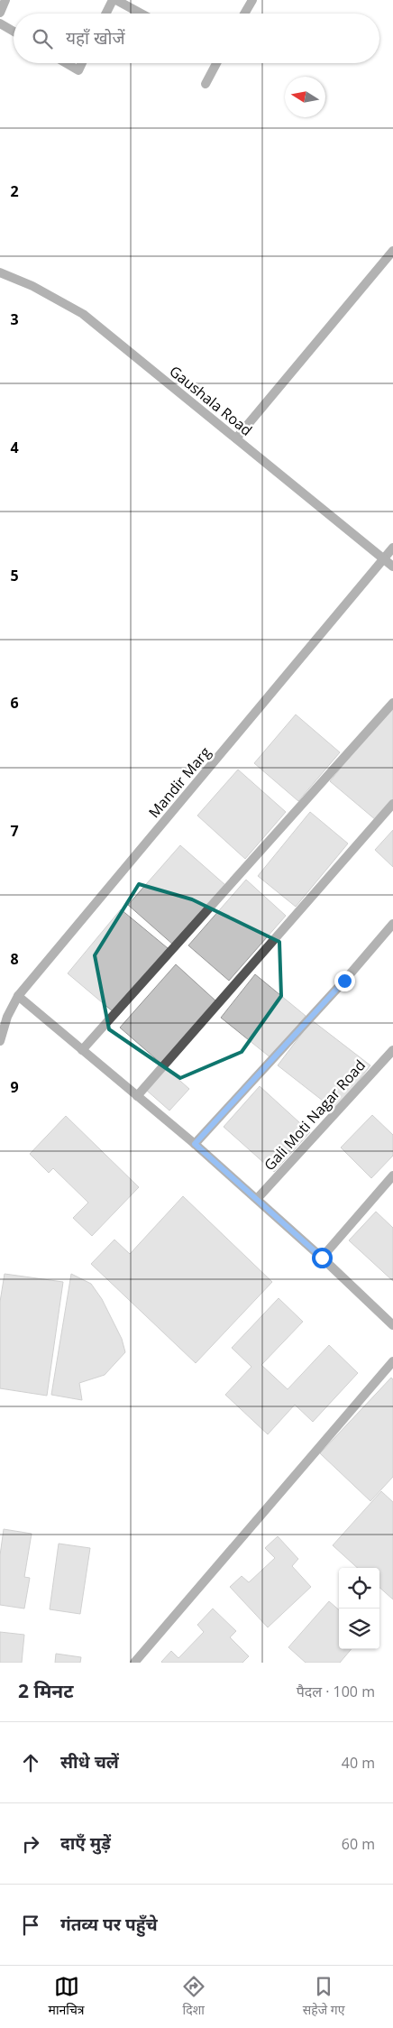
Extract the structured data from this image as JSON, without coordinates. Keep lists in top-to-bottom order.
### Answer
{
  "streets": {
    "street": ["Gaushala Road", "Mandir Marg", "Gali Moti Nagar Road"]
  },
  "crossings": [
    ["Gaushala Road", "Mandir Marg"]
  ],
  "north": "left",
  "page": {
    "search": "यहाँ खोजें",
    "heading": ["2 मिनट", "पैदल · 100 m"],
    "list": [
      ["सीधे चलें", "40 m"],
      ["दाएँ मुड़ें", "60 m"],
      "गंतव्य पर पहुँचे"
    ],
    "nav": ["मानचित्र", "दिशा", "सहेजे गए"]
  },
  "grid": {
    "rows": [
      "2",
      "3",
      "4",
      "5",
      "6",
      "7",
      "8",
      "9"
    ]
  }
}
